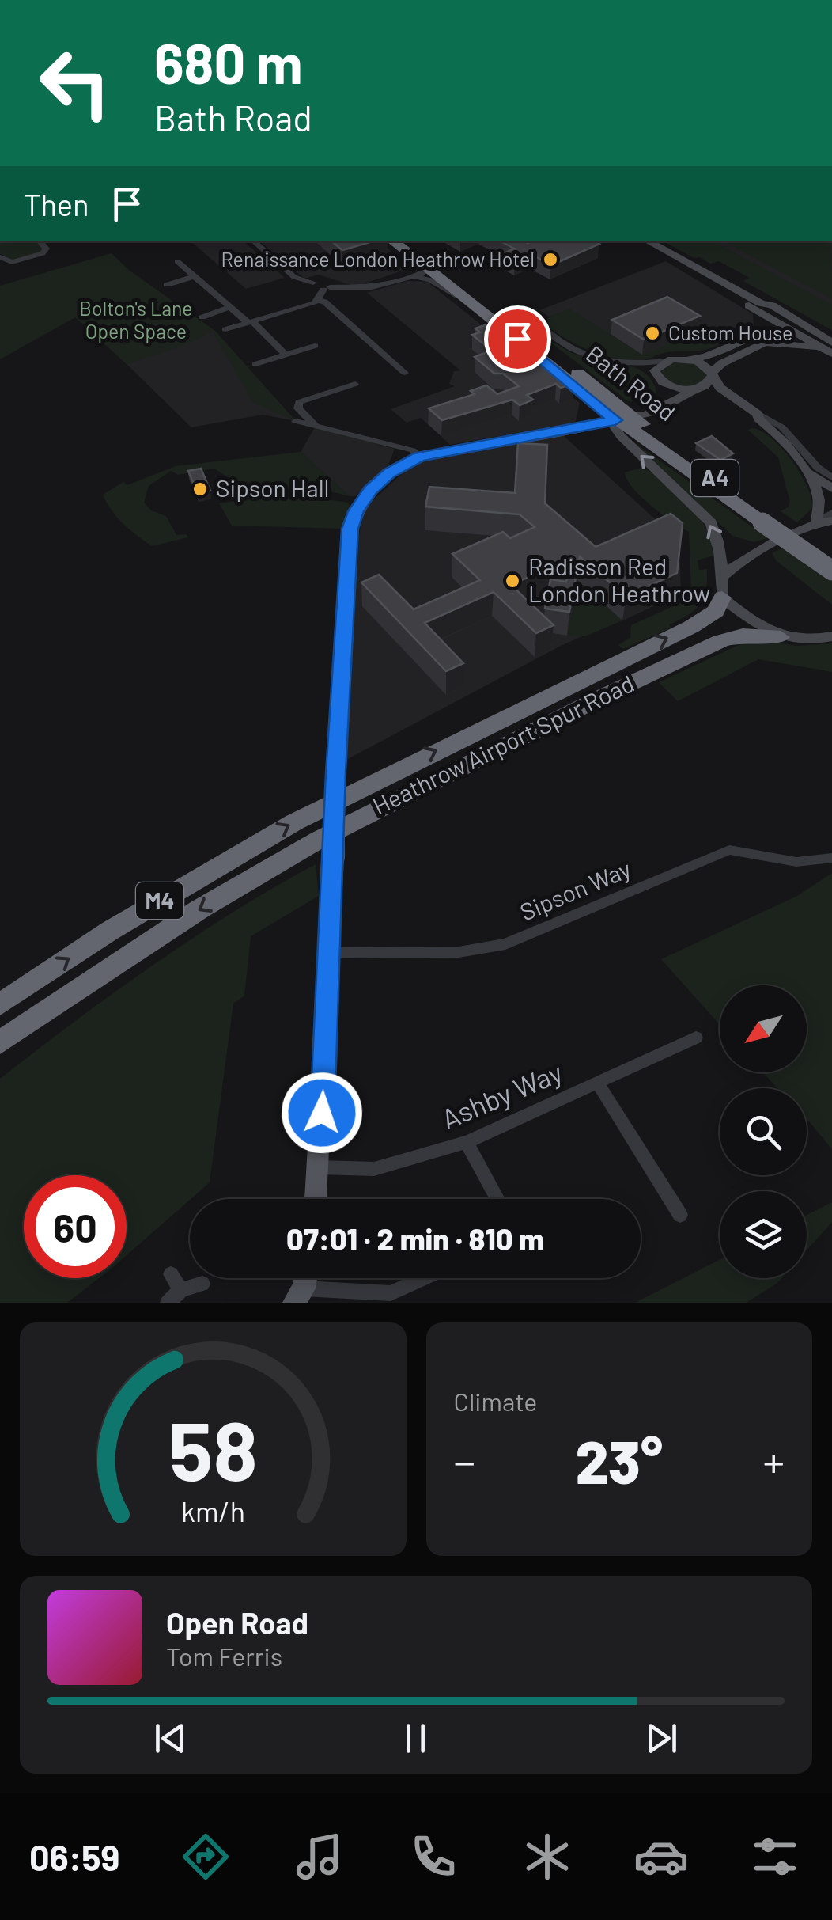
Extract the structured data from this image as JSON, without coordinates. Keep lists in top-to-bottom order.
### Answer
{
  "streets": {
    "highway": [
      "Bath Road",
      "A4",
      "Heathrow Airport Spur Road",
      "M4"
    ],
    "street": ["Sipson Way", "Ashby Way"]
  },
  "parks": ["Bolton's Lane Open Space"],
  "places": [
    "Renaissance London Heathrow Hotel",
    "Custom House",
    "Sipson Hall",
    "Radisson Red London Heathrow"
  ],
  "north": "bottom left",
  "page": {
    "turn": ["680 m", "Bath Road"],
    "then": "Then",
    "limit": "60",
    "trip": "07:01 · 2 min · 810 m",
    "tile": "Climate",
    "heat": ["−", "23°", "+"],
    "song": ["Open Road", "Tom Ferris"],
    "tabs": "06:59",
    "gauge": ["58", "km/h"]
  }
}
